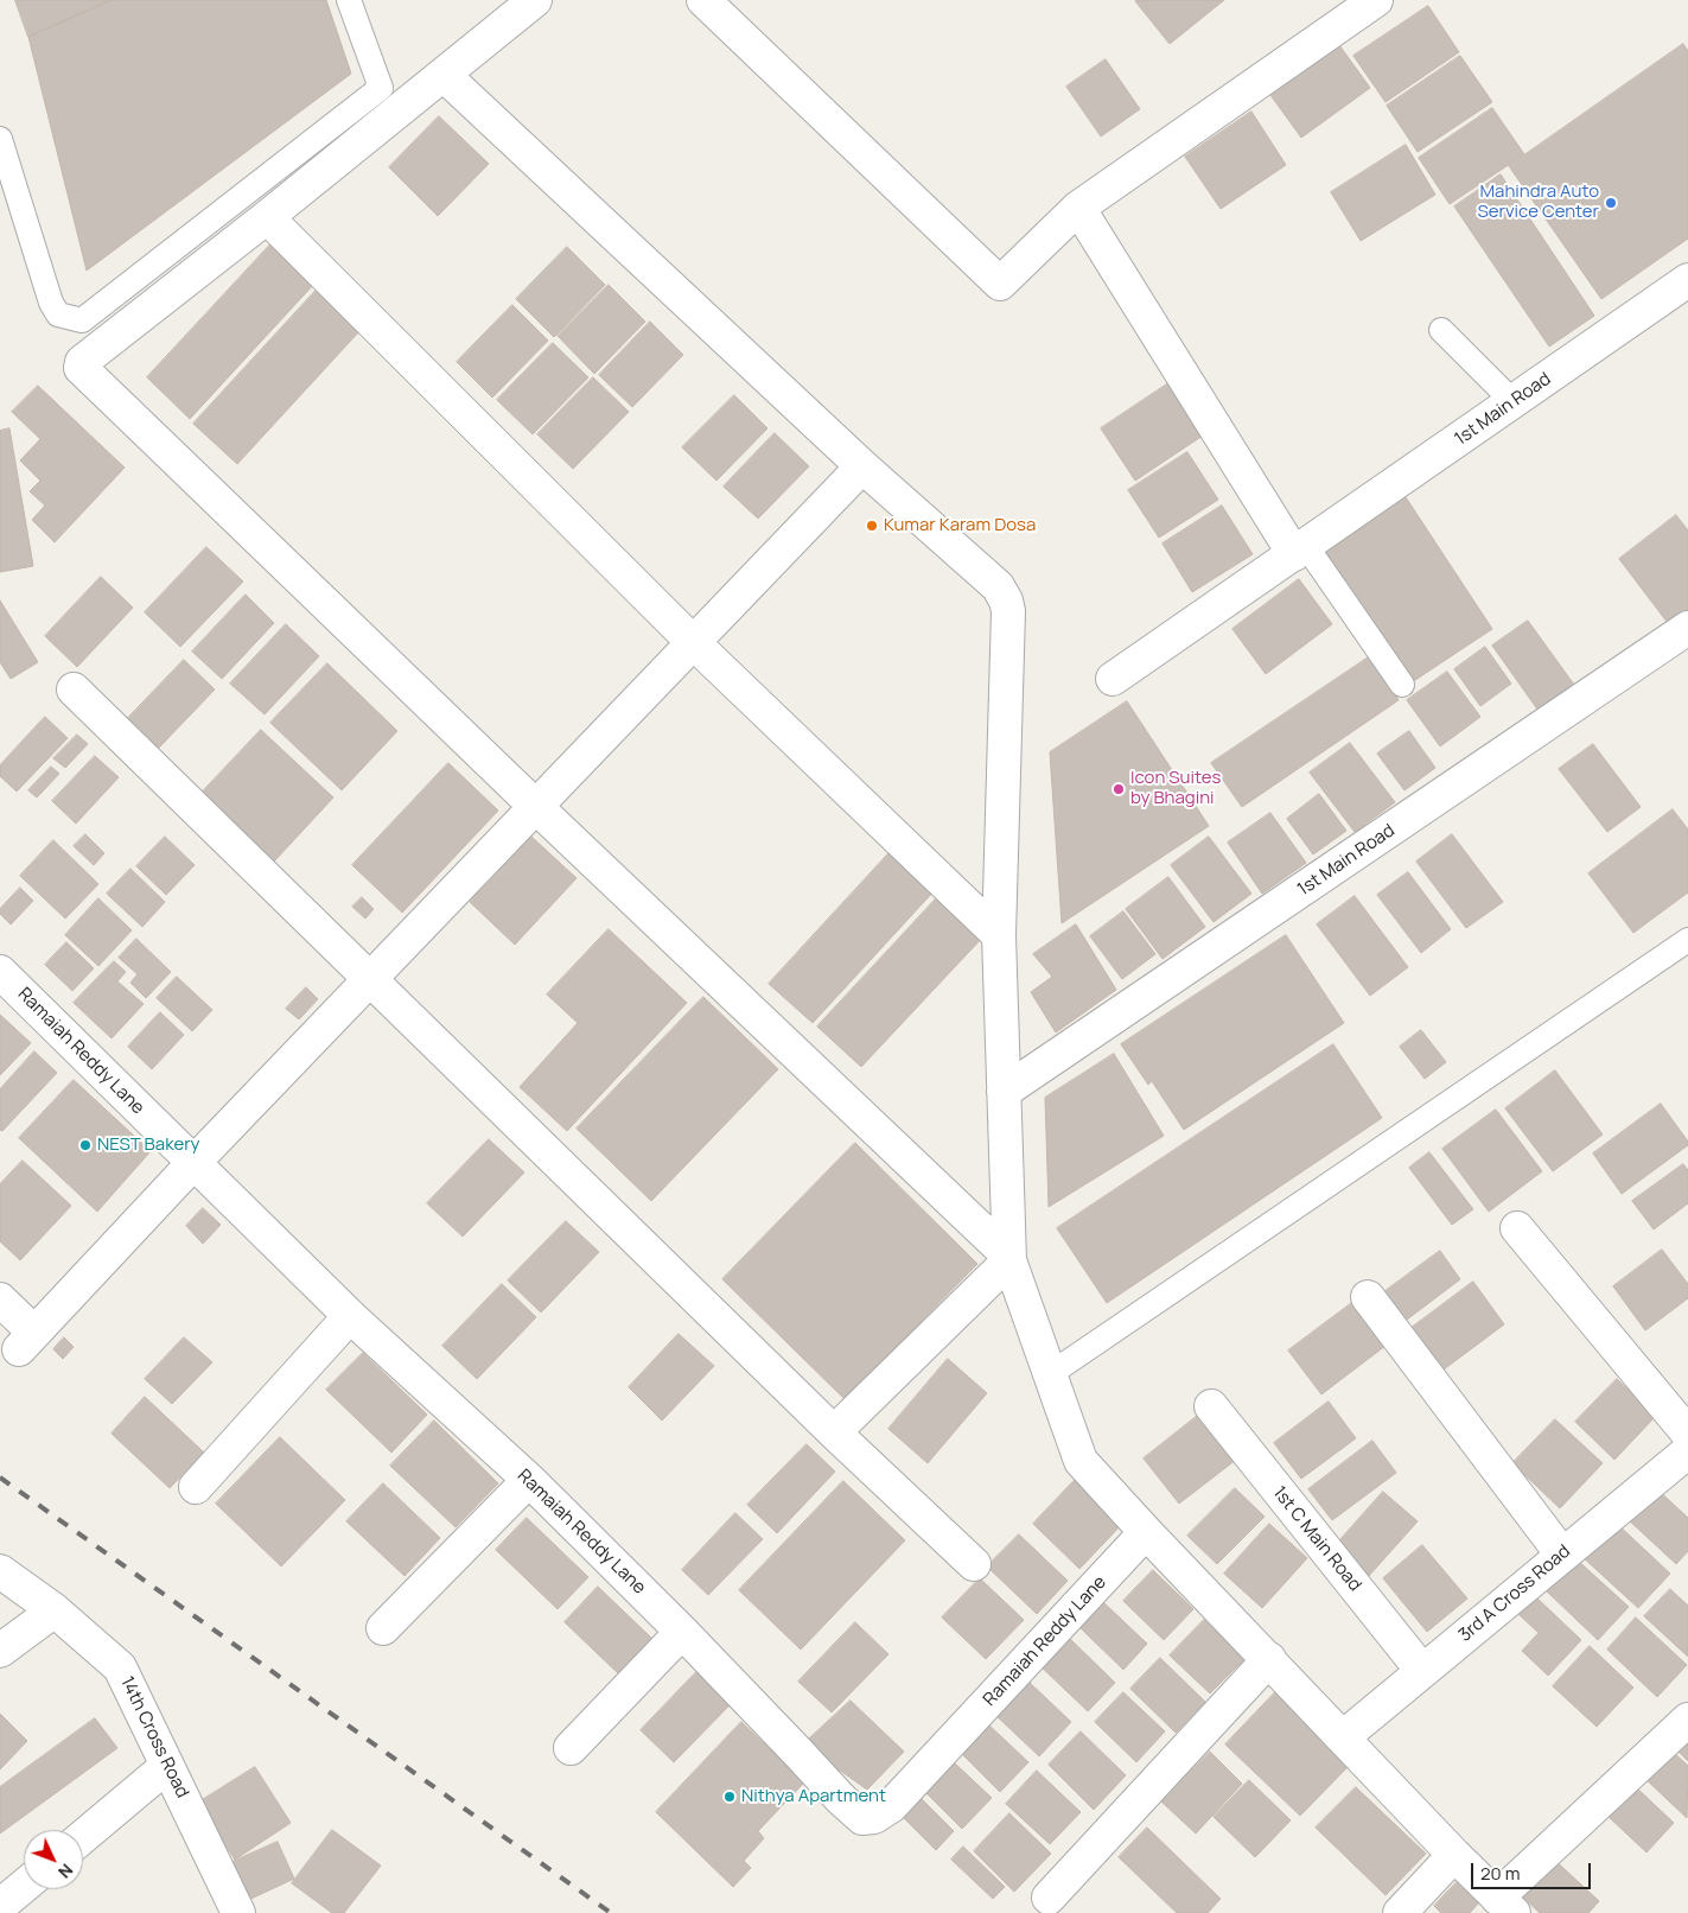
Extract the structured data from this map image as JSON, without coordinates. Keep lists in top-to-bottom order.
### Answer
{
  "streets": {
    "street": [
      "1st Main Road",
      "Ramaiah Reddy Lane",
      "1st C Main Road",
      "3rd A Cross Road",
      "14th Cross Road"
    ]
  },
  "crossings": [
    ["1st C Main Road", "3rd A Cross Road"]
  ],
  "places": [
    "Mahindra Auto Service Center",
    "Kumar Karam Dosa",
    "Icon Suites by Bhagini",
    "NEST Bakery",
    "Nithya Apartment"
  ],
  "scale_bar": "20 m",
  "north": "bottom right"
}
